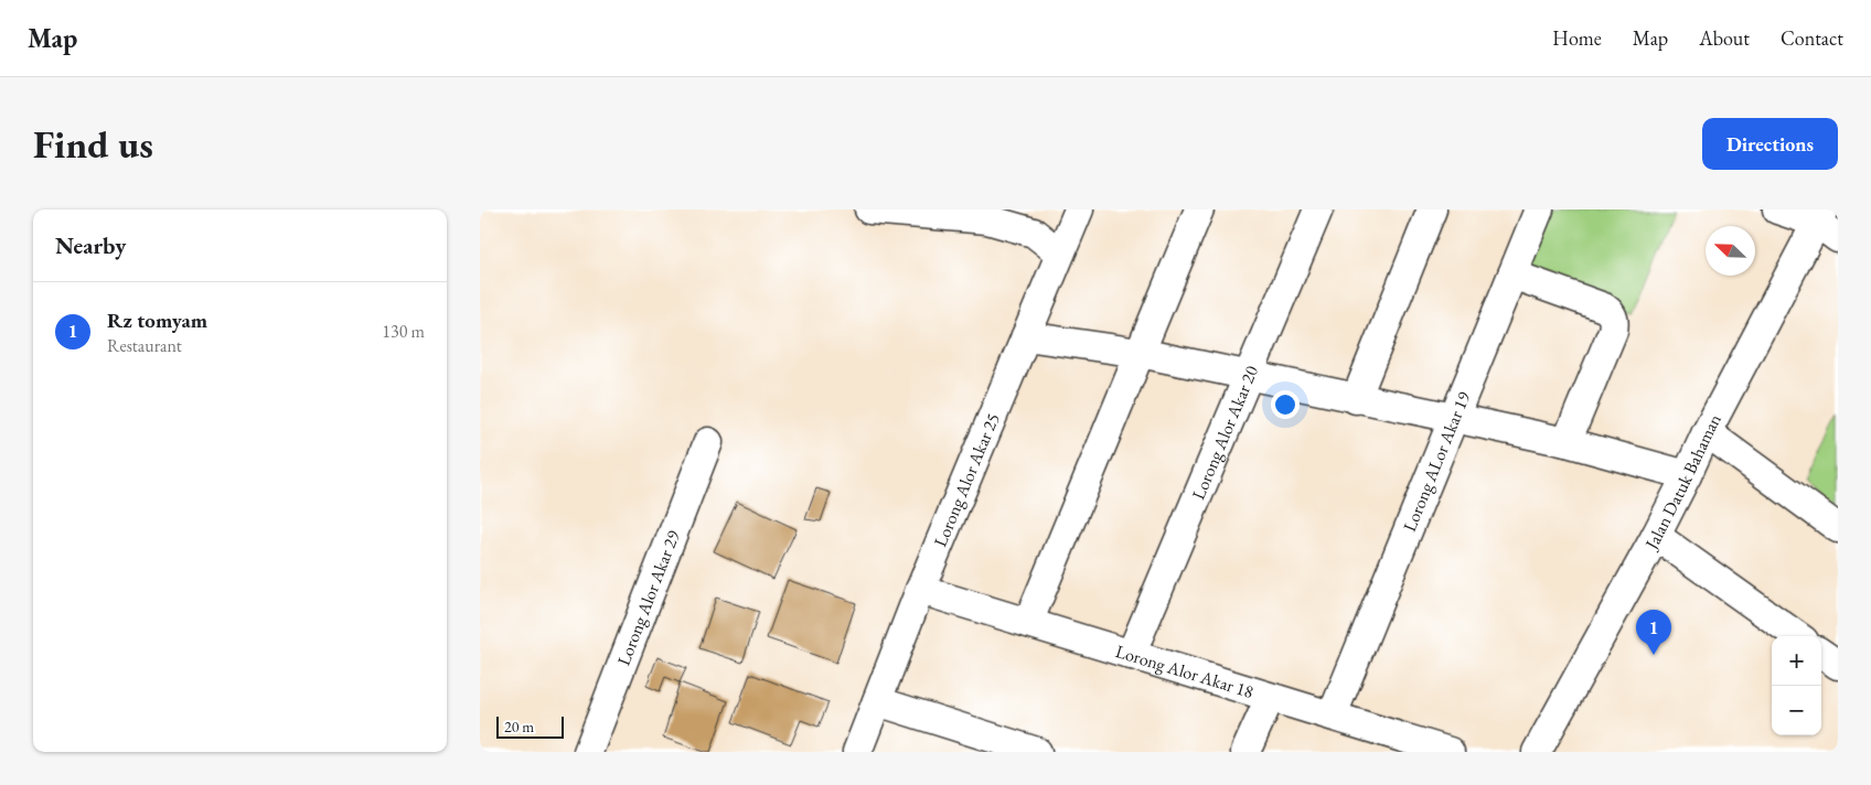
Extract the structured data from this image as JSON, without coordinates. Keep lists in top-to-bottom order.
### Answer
{
  "streets": {
    "street": [
      "Lorong Alor Akar 20",
      "Lorong ALor Akar 19",
      "Lorong Alor Akar 25",
      "Jalan Datuk Bahaman",
      "Lorong Alor Akar 29",
      "Lorong Alor Akar 18"
    ]
  },
  "crossings": [
    ["Lorong Alor Akar 20", "Lorong Alor Akar 18"],
    ["Lorong ALor Akar 19", "Lorong Alor Akar 18"],
    ["Lorong Alor Akar 25", "Lorong Alor Akar 18"]
  ],
  "scale_bar": "20 m",
  "north": "top left",
  "page": {
    "header": "Map",
    "nav": [
      "Home",
      "Map",
      "About",
      "Contact"
    ],
    "buttons": "Directions",
    "title": "Find us",
    "heading": "Nearby",
    "list": [
      {
        "mark": "1",
        "name": "Rz tomyam",
        "note": "Restaurant",
        "value": "130 m"
      }
    ],
    "pins": "1",
    "map_buttons": ["+", "−"],
    "scale": "20 m"
  }
}
